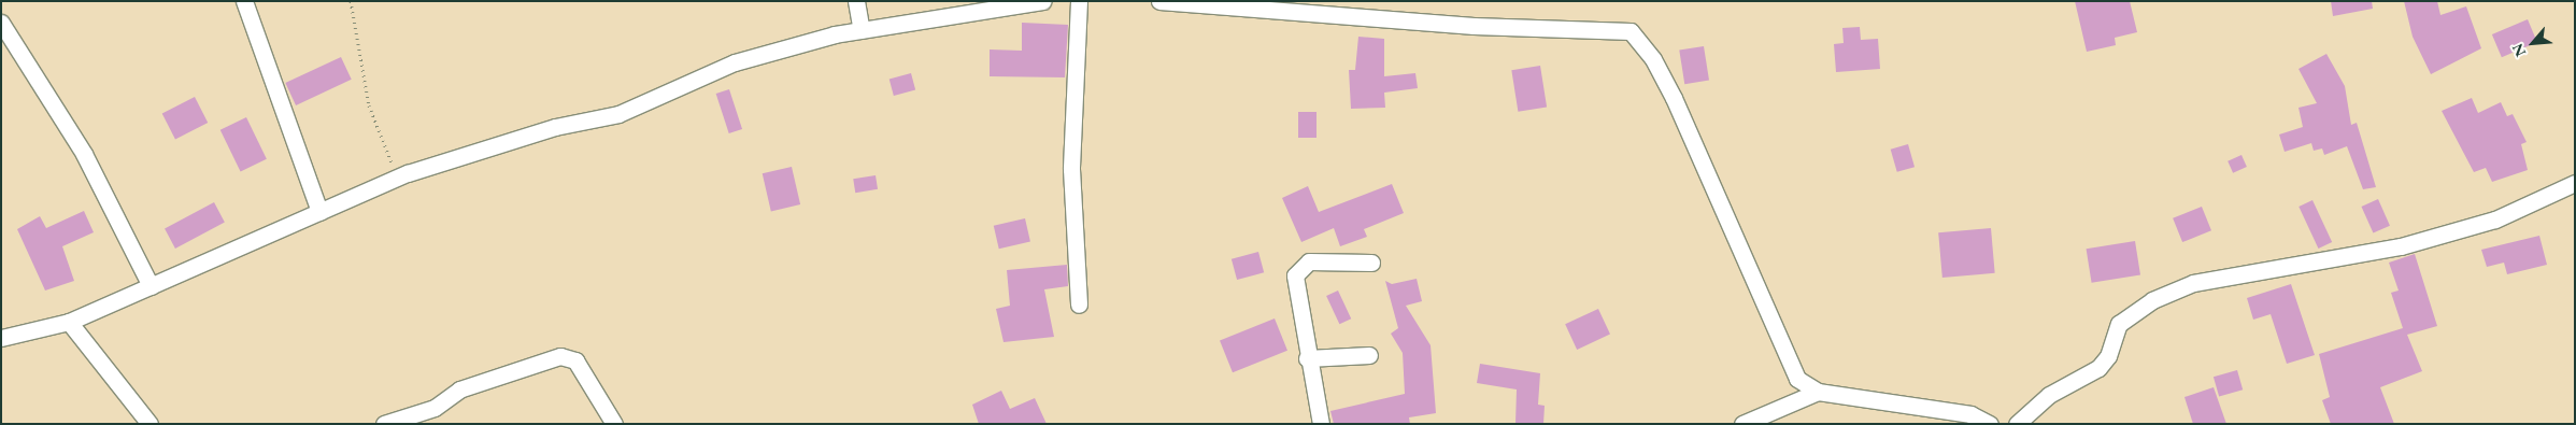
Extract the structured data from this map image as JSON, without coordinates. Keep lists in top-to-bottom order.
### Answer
{
  "north": "bottom left"
}
